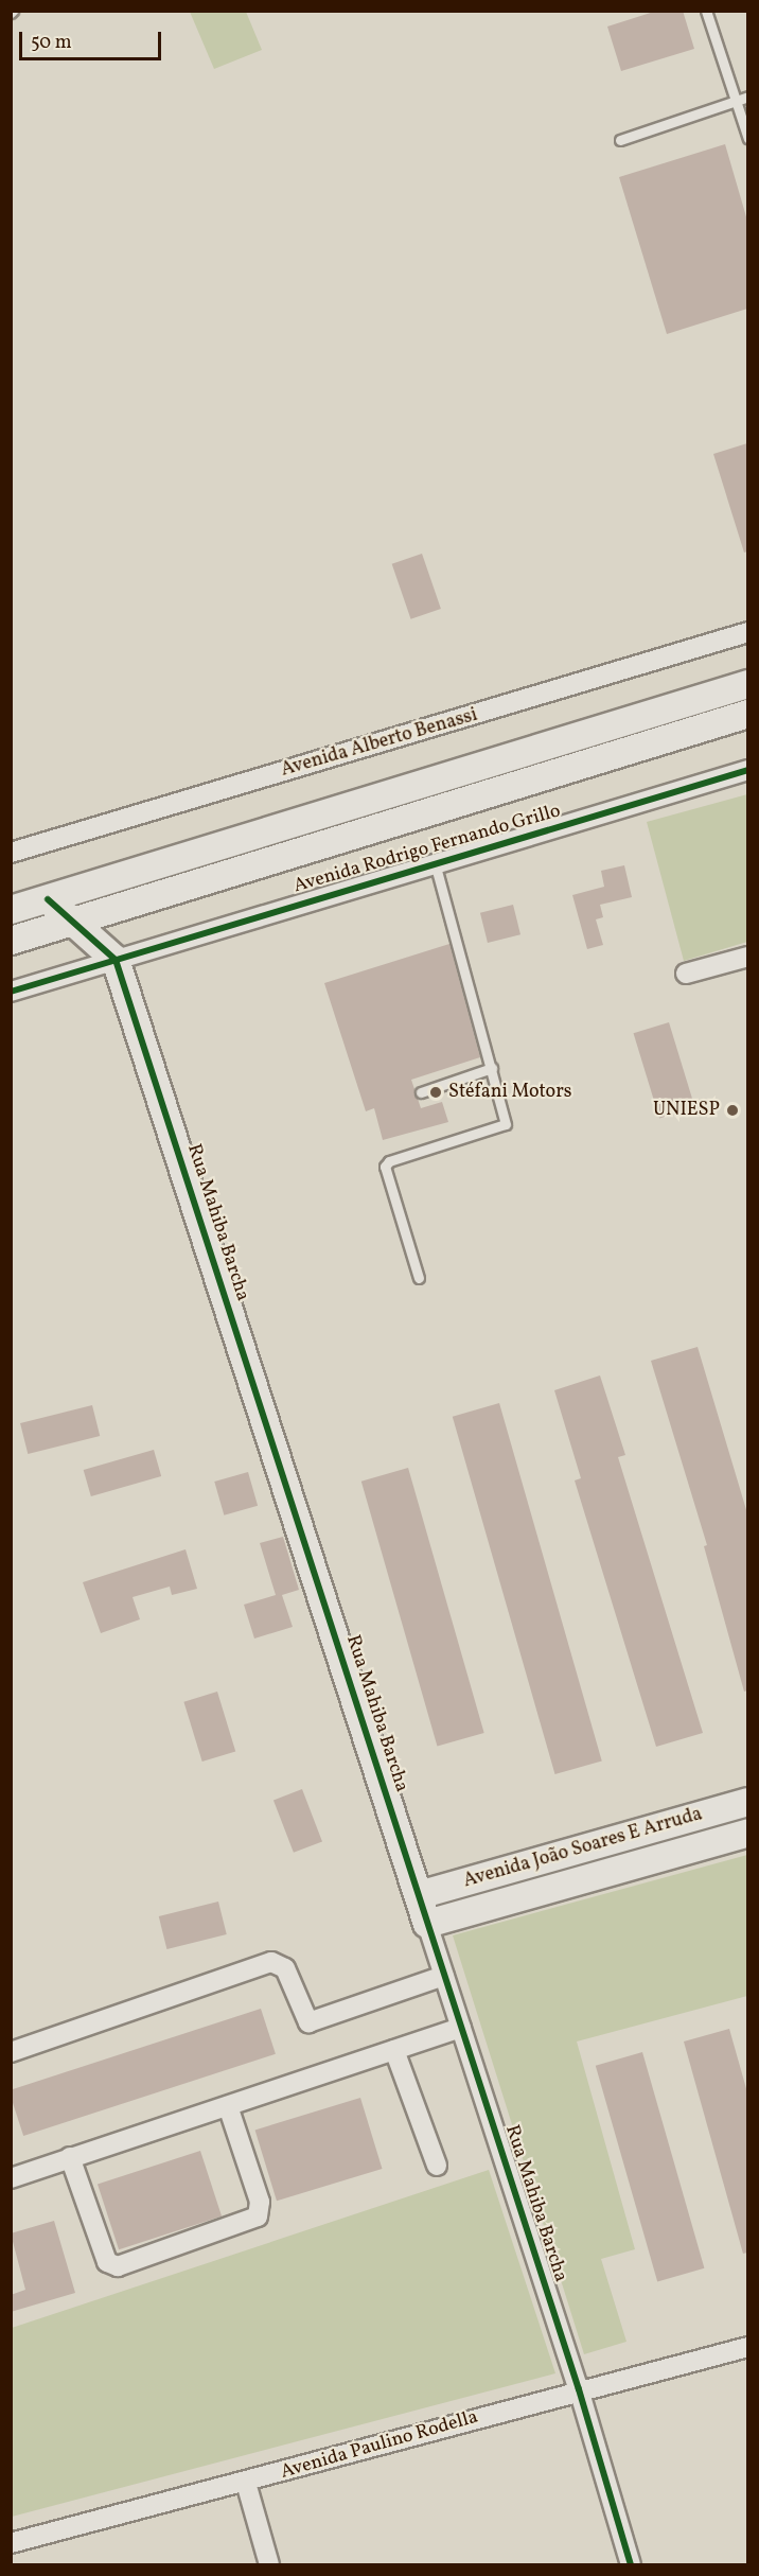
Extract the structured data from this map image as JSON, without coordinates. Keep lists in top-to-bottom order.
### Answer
{
  "streets": {
    "street": [
      "Avenida Alberto Benassi",
      "Avenida Rodrigo Fernando Grillo",
      "Rua Mahiba Barcha",
      "Avenida João Soares E Arruda",
      "Avenida Paulino Rodella"
    ]
  },
  "crossings": [
    ["Avenida Rodrigo Fernando Grillo", "Rua Mahiba Barcha"],
    ["Rua Mahiba Barcha", "Avenida João Soares E Arruda"],
    ["Rua Mahiba Barcha", "Avenida Paulino Rodella"]
  ],
  "places": ["Stéfani Motors", "UNIESP"],
  "scale_bar": "50 m"
}
